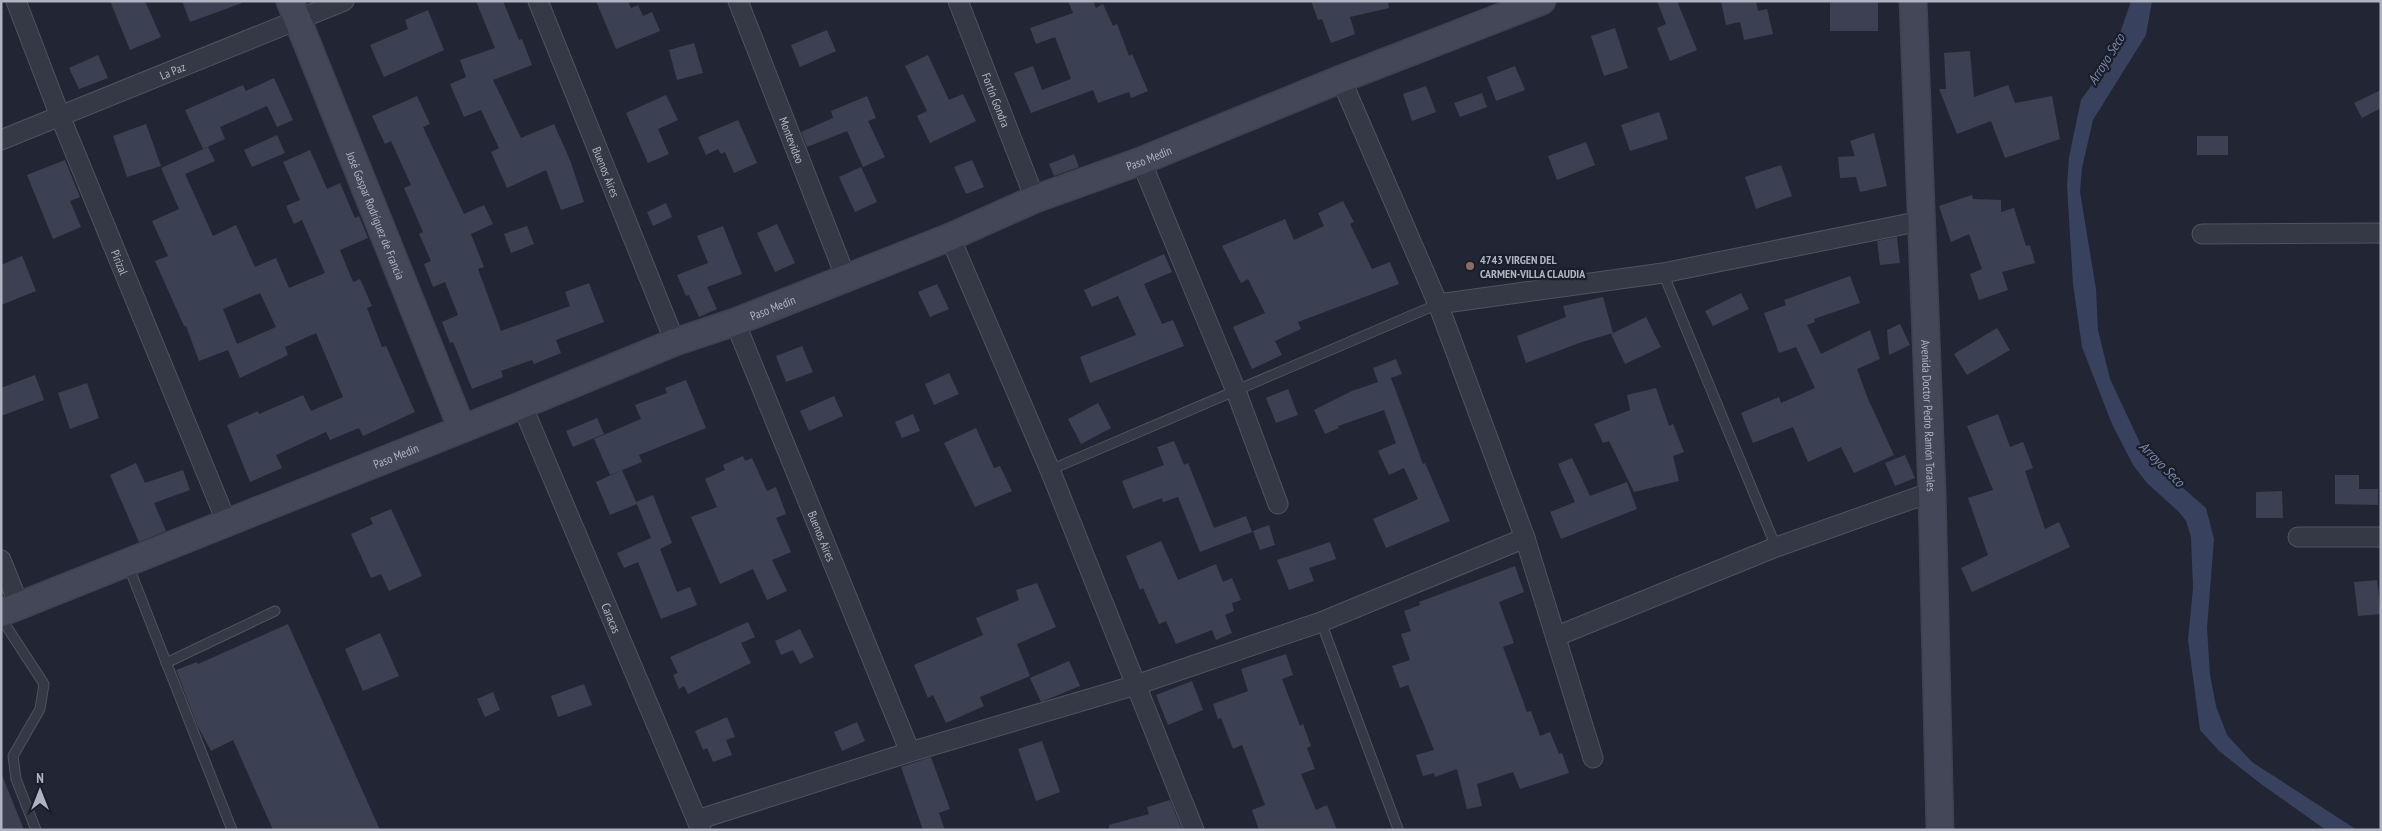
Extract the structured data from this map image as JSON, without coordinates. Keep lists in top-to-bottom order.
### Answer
{
  "streets": {
    "street": [
      "La Paz",
      "Fortín Gondra",
      "Montevideo",
      "Paso Medin",
      "Buenos Aires",
      "José Gaspar Rodríguez de Francia",
      "Pirizal",
      "Avenida Doctor Pedro Ramón Torales",
      "Caracas"
    ]
  },
  "crossings": [
    ["La Paz", "José Gaspar Rodríguez de Francia"],
    ["La Paz", "Pirizal"],
    ["Fortín Gondra", "Paso Medin"],
    ["Montevideo", "Paso Medin"],
    ["Paso Medin", "Buenos Aires"],
    ["Paso Medin", "José Gaspar Rodríguez de Francia"],
    ["Paso Medin", "Pirizal"],
    ["Paso Medin", "Caracas"]
  ],
  "water": ["Arroyo Seco"],
  "places": ["4743 VIRGEN DEL CARMEN-VILLA CLAUDIA"],
  "north": "top"
}
